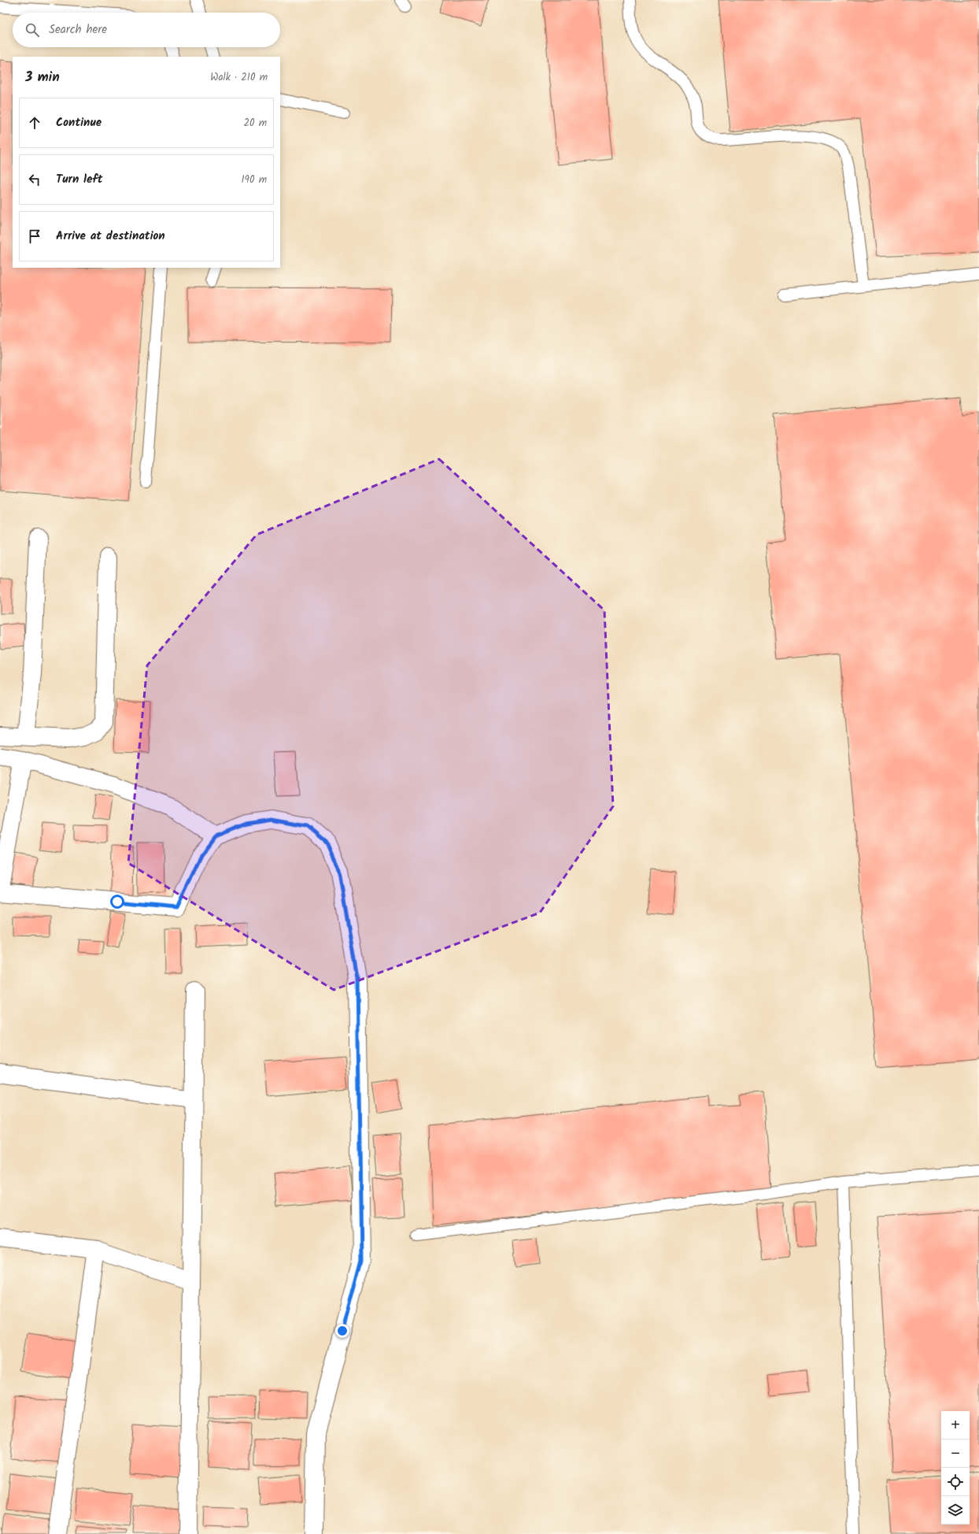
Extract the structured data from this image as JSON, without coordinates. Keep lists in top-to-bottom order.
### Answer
{
  "page": {
    "search": "Search here",
    "heading": ["3 min", "Walk · 210 m"],
    "list": [
      ["Continue", "20 m"],
      ["Turn left", "190 m"],
      "Arrive at destination"
    ],
    "map_buttons": ["+", "−"]
  }
}
